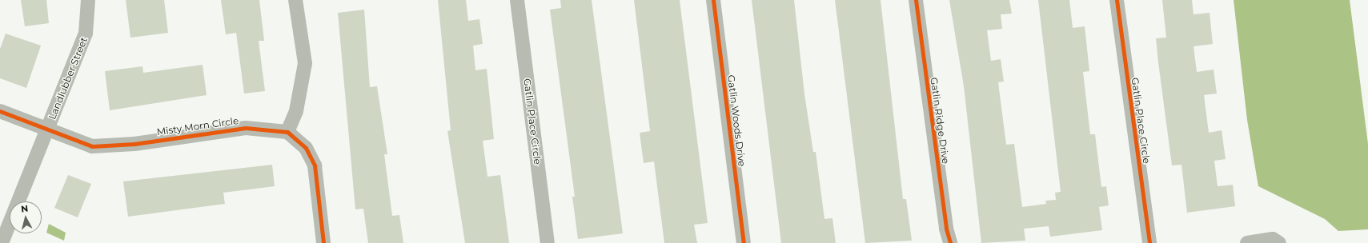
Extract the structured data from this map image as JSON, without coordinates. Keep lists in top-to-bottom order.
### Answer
{
  "streets": {
    "street": [
      "Landlubber Street",
      "Gatlin Woods Drive",
      "Gatlin Ridge Drive",
      "Gatlin Place Circle",
      "Misty Morn Circle"
    ]
  },
  "crossings": [
    ["Landlubber Street", "Misty Morn Circle"]
  ],
  "north": "top"
}
